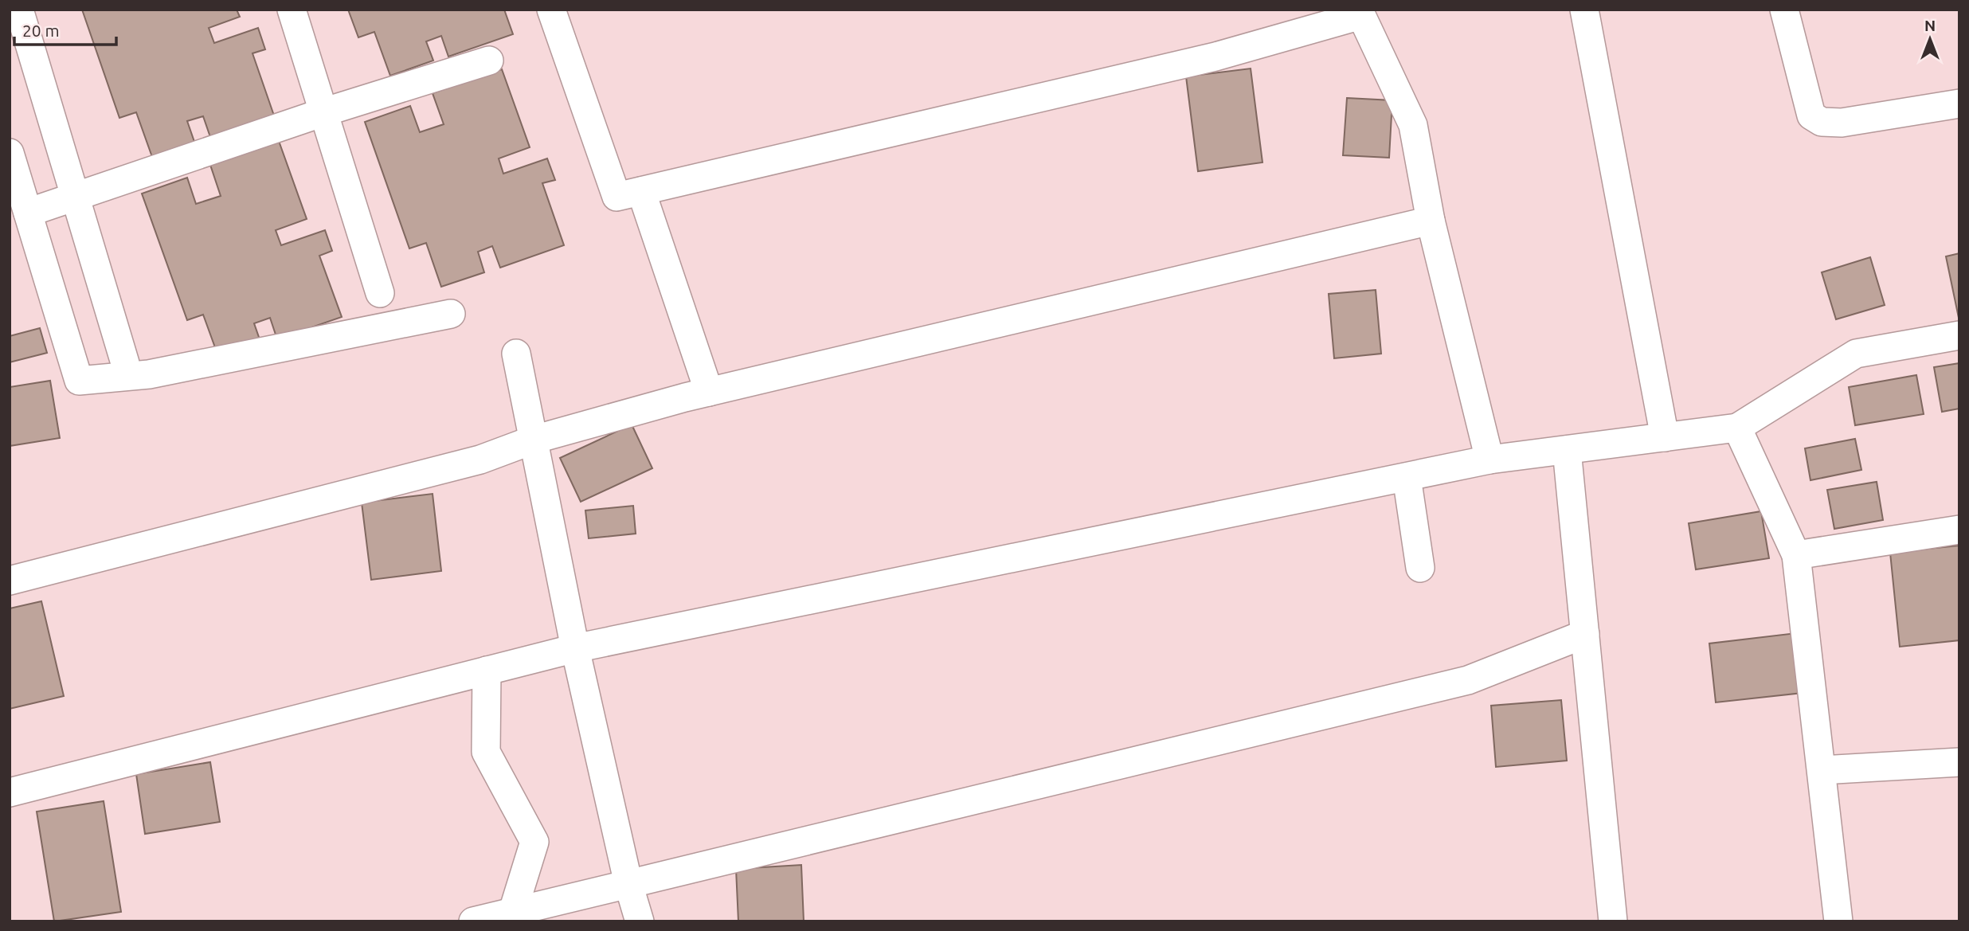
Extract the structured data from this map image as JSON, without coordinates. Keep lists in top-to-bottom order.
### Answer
{
  "scale_bar": "20 m",
  "north": "top"
}
